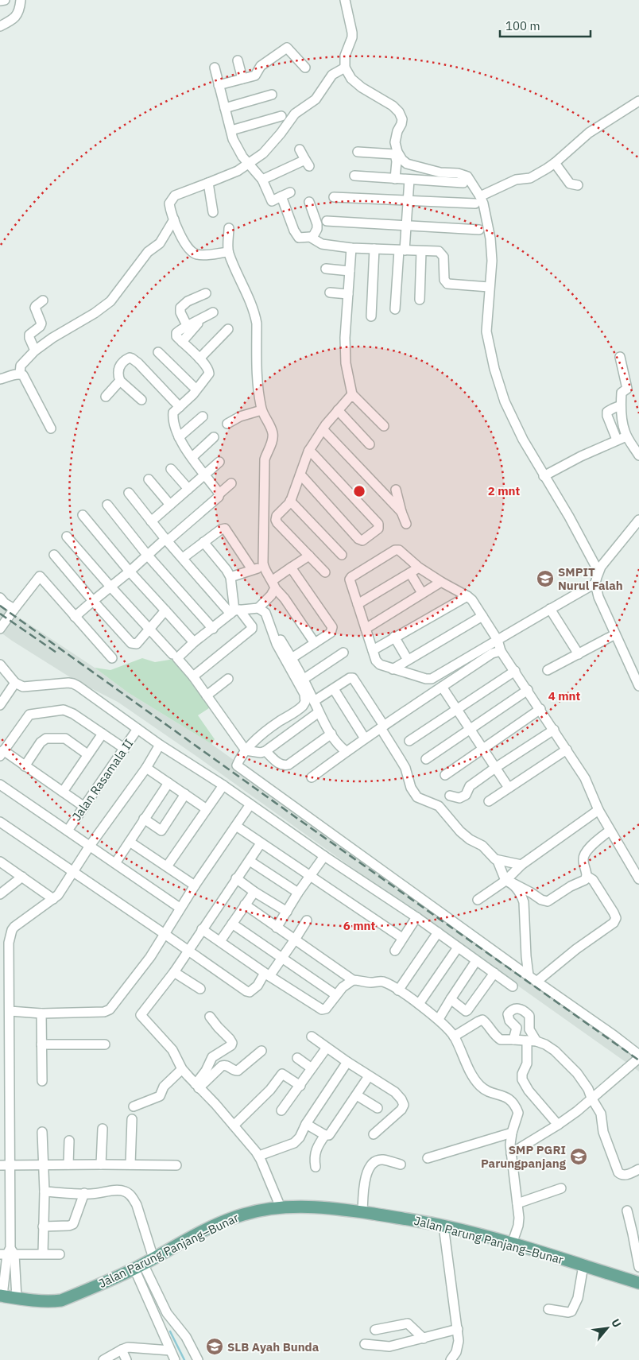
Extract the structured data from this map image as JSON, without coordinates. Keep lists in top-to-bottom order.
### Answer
{
  "streets": {
    "main road": ["Jalan Parung Panjang–Bunar"],
    "street": ["Jalan Rasamala II"]
  },
  "places": {
    "school or university": ["SMPIT Nurul Falah", "SMP PGRI Parungpanjang", "SLB Ayah Bunda"]
  },
  "scale_bar": "100 m",
  "north": "top right",
  "rings": ["2 mnt", "4 mnt", "6 mnt"]
}
